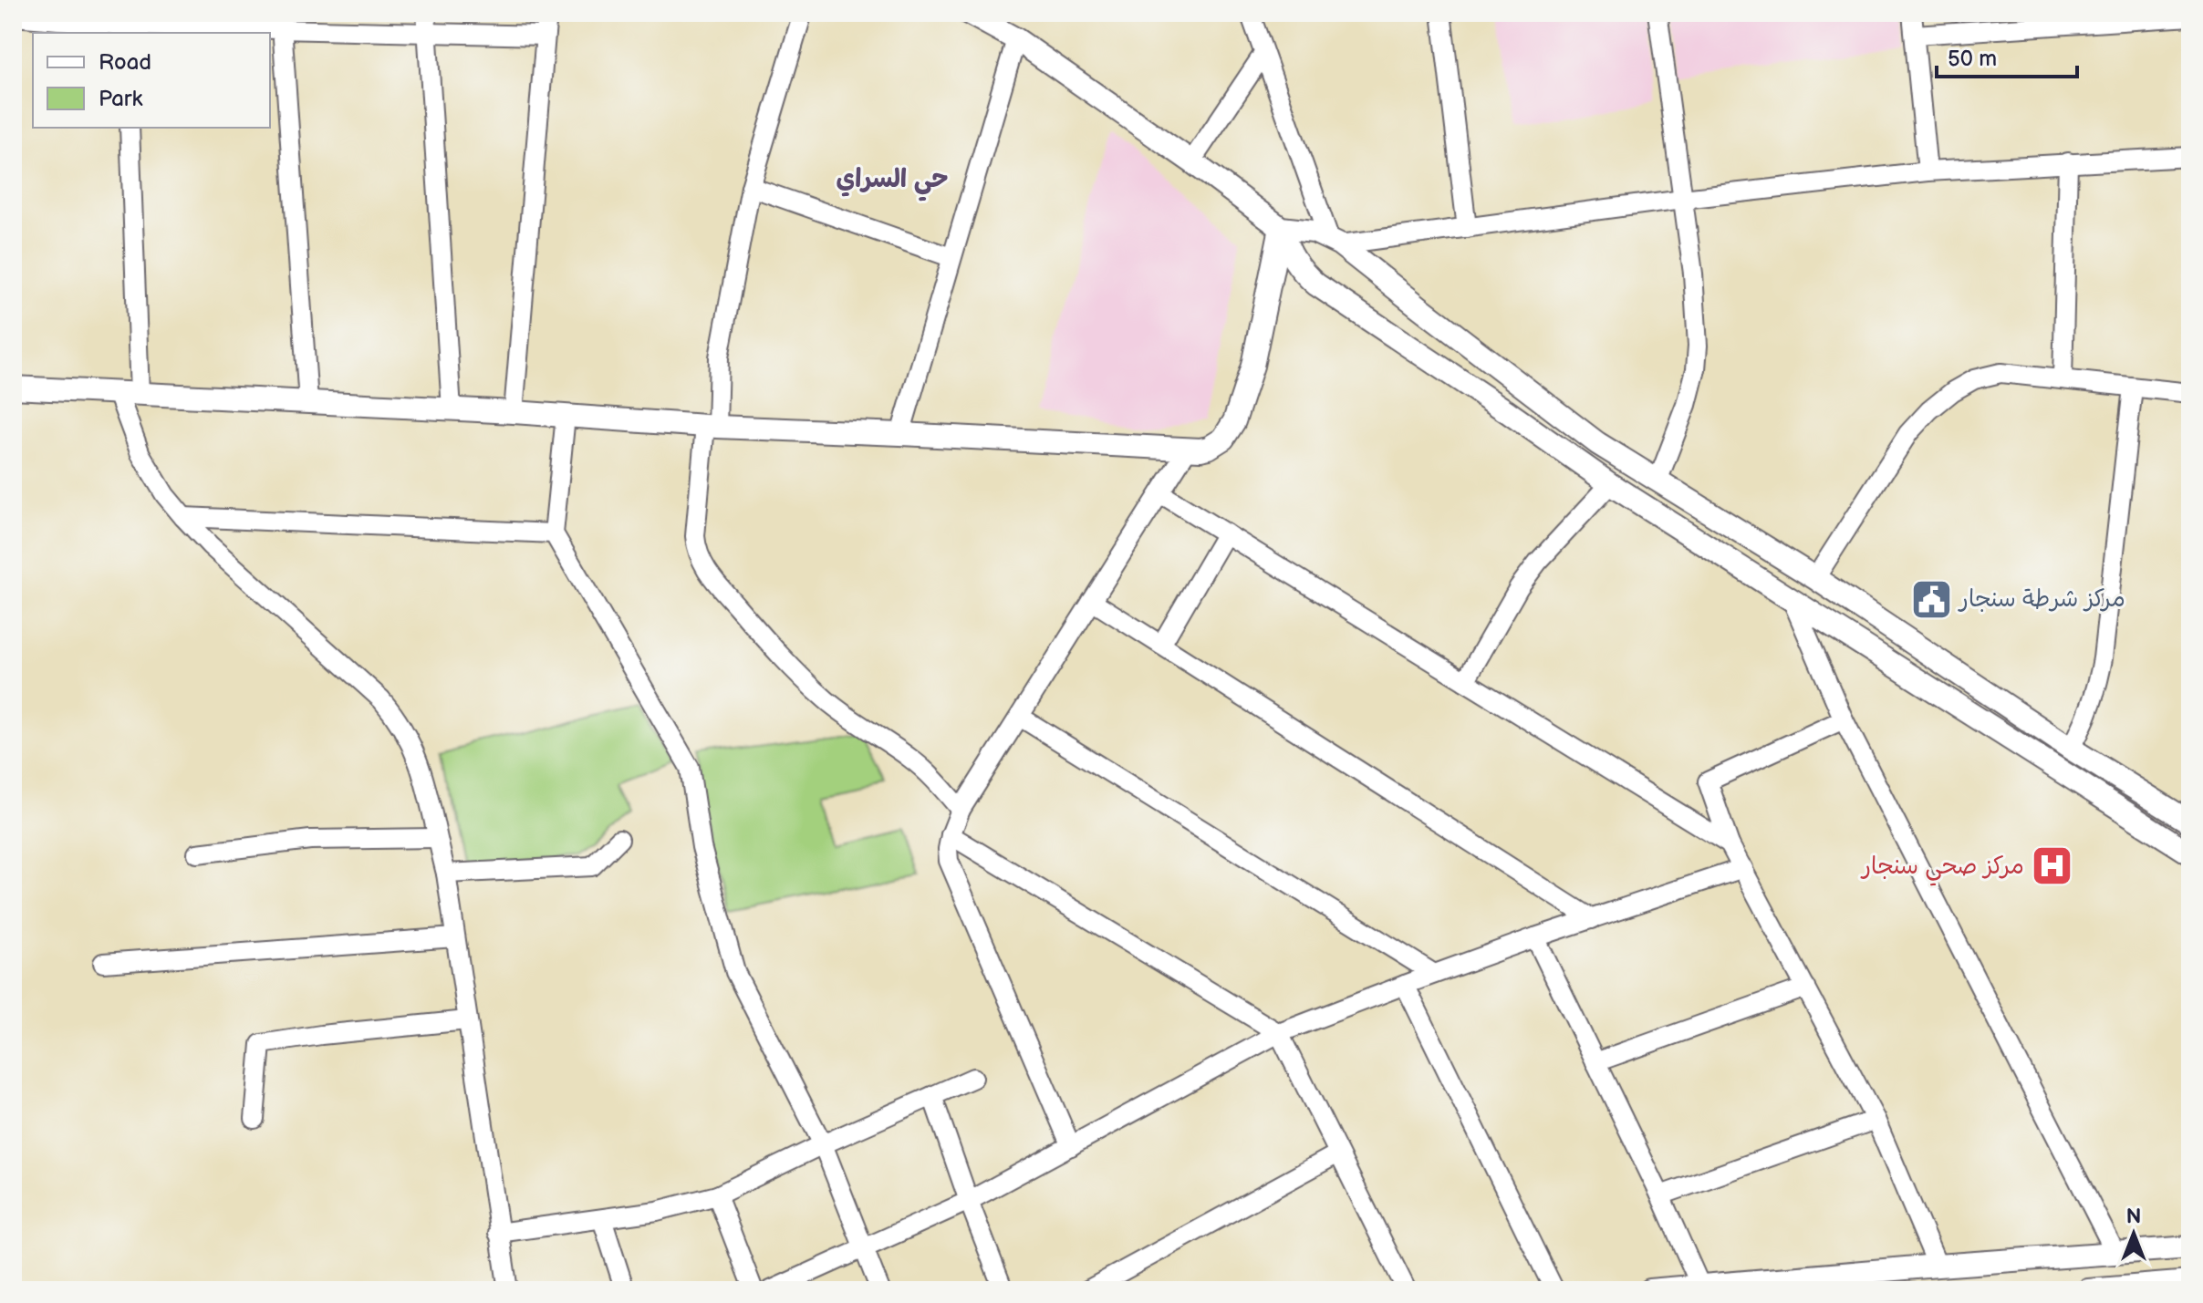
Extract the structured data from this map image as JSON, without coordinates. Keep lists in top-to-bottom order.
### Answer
{
  "districts": ["حي السراي"],
  "places": {
    "public building": ["مركز شرطة سنجار"],
    "hospital": ["مركز صحي سنجار"]
  },
  "legend": ["Road", "Park"],
  "scale_bar": "50 m",
  "north": "top"
}
